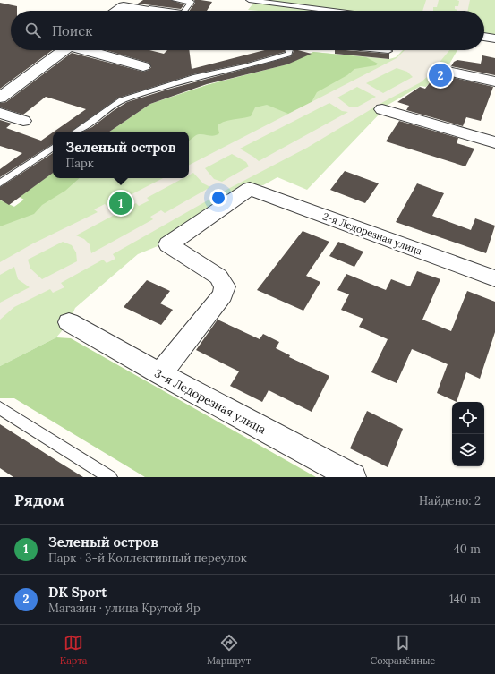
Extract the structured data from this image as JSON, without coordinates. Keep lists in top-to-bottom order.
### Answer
{
  "streets": {
    "street": ["2-я Ледорезная улица", "3-я Ледорезная улица"]
  },
  "crossings": [
    ["2-я Ледорезная улица", "3-я Ледорезная улица"]
  ],
  "page": {
    "search": "Поиск",
    "pins": ["2", "1"],
    "popup": ["Зеленый остров", "Парк"],
    "heading": ["Рядом", "Найдено: 2"],
    "list": [
      {
        "mark": "1",
        "name": "Зеленый остров",
        "note": "Парк · 3-й Коллективный переулок",
        "value": "40 m"
      },
      {
        "mark": "2",
        "name": "DK Sport",
        "note": "Магазин · улица Крутой Яр",
        "value": "140 m"
      }
    ],
    "nav": ["Карта", "Маршрут", "Сохранённые"]
  }
}
